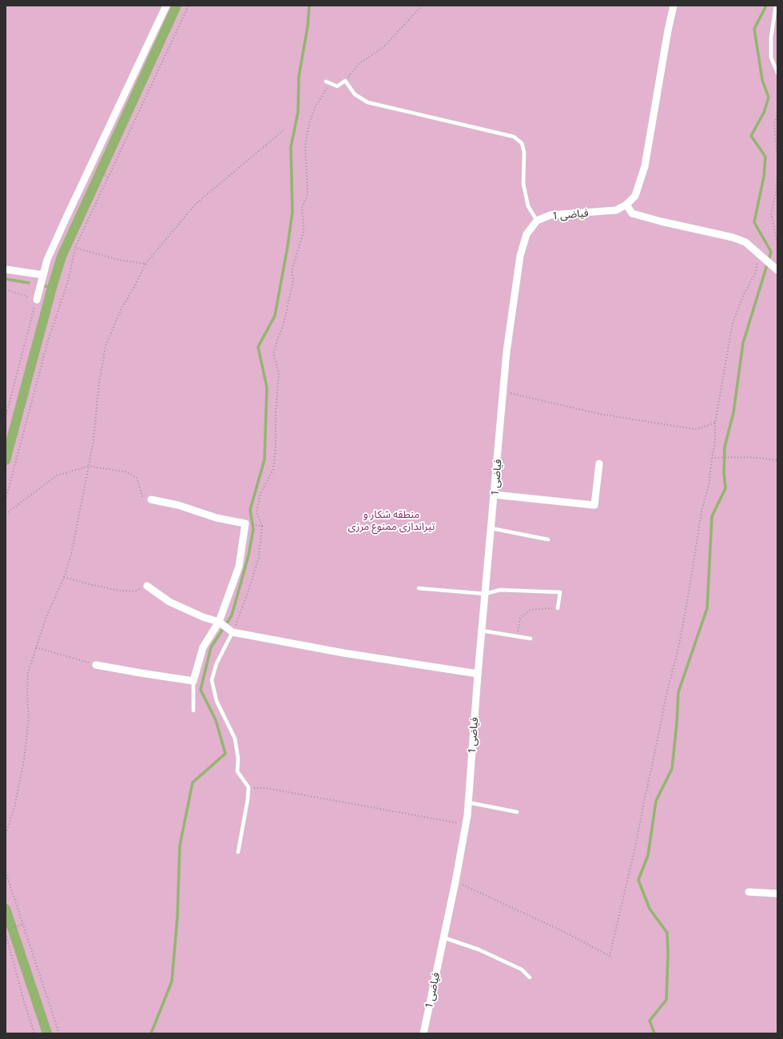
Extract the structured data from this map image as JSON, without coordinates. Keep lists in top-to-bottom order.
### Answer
{
  "streets": {
    "street": ["فیاضی 1"]
  },
  "parks": ["منطقه شکار و تیراندازی ممنوع مرزی"]
}
